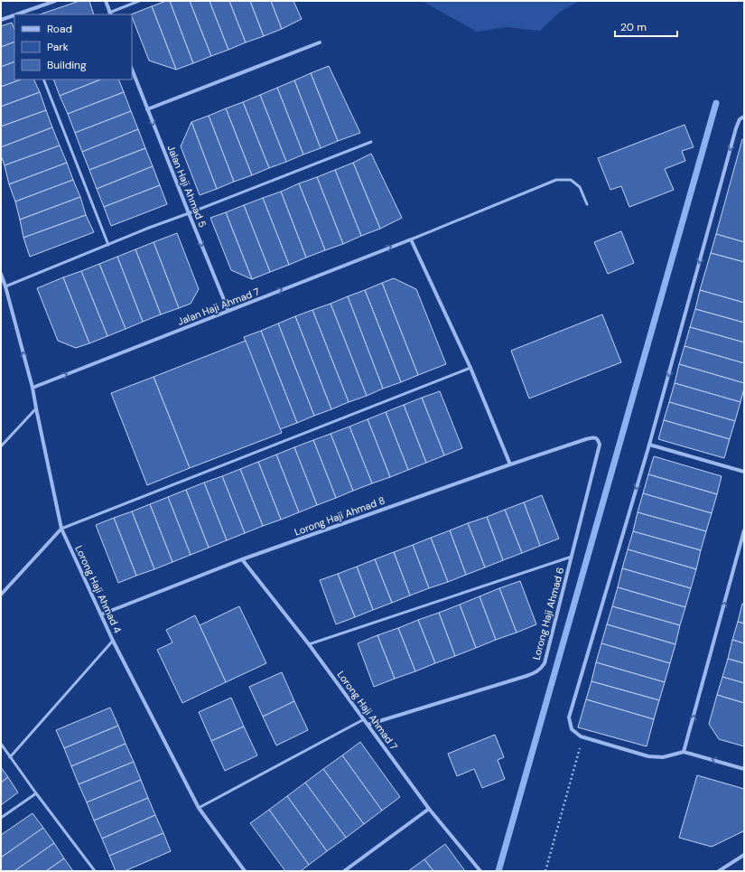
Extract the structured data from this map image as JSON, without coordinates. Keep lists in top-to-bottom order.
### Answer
{
  "streets": {
    "street": [
      "Jalan Haji Ahmad 5",
      "Jalan Haji Ahmad 7",
      "Lorong Haji Ahmad 8",
      "Lorong Haji Ahmad 4",
      "Lorong Haji Ahmad 6",
      "Lorong Haji Ahmad 7"
    ]
  },
  "crossings": [
    ["Jalan Haji Ahmad 5", "Jalan Haji Ahmad 7"],
    ["Jalan Haji Ahmad 7", "Lorong Haji Ahmad 4"],
    ["Lorong Haji Ahmad 8", "Lorong Haji Ahmad 4"],
    ["Lorong Haji Ahmad 8", "Lorong Haji Ahmad 6"],
    ["Lorong Haji Ahmad 8", "Lorong Haji Ahmad 7"],
    ["Lorong Haji Ahmad 6", "Lorong Haji Ahmad 7"]
  ],
  "one_way": ["Jalan Haji Ahmad 5", "Jalan Haji Ahmad 7"],
  "legend": ["Road", "Park", "Building"],
  "scale_bar": "20 m"
}
